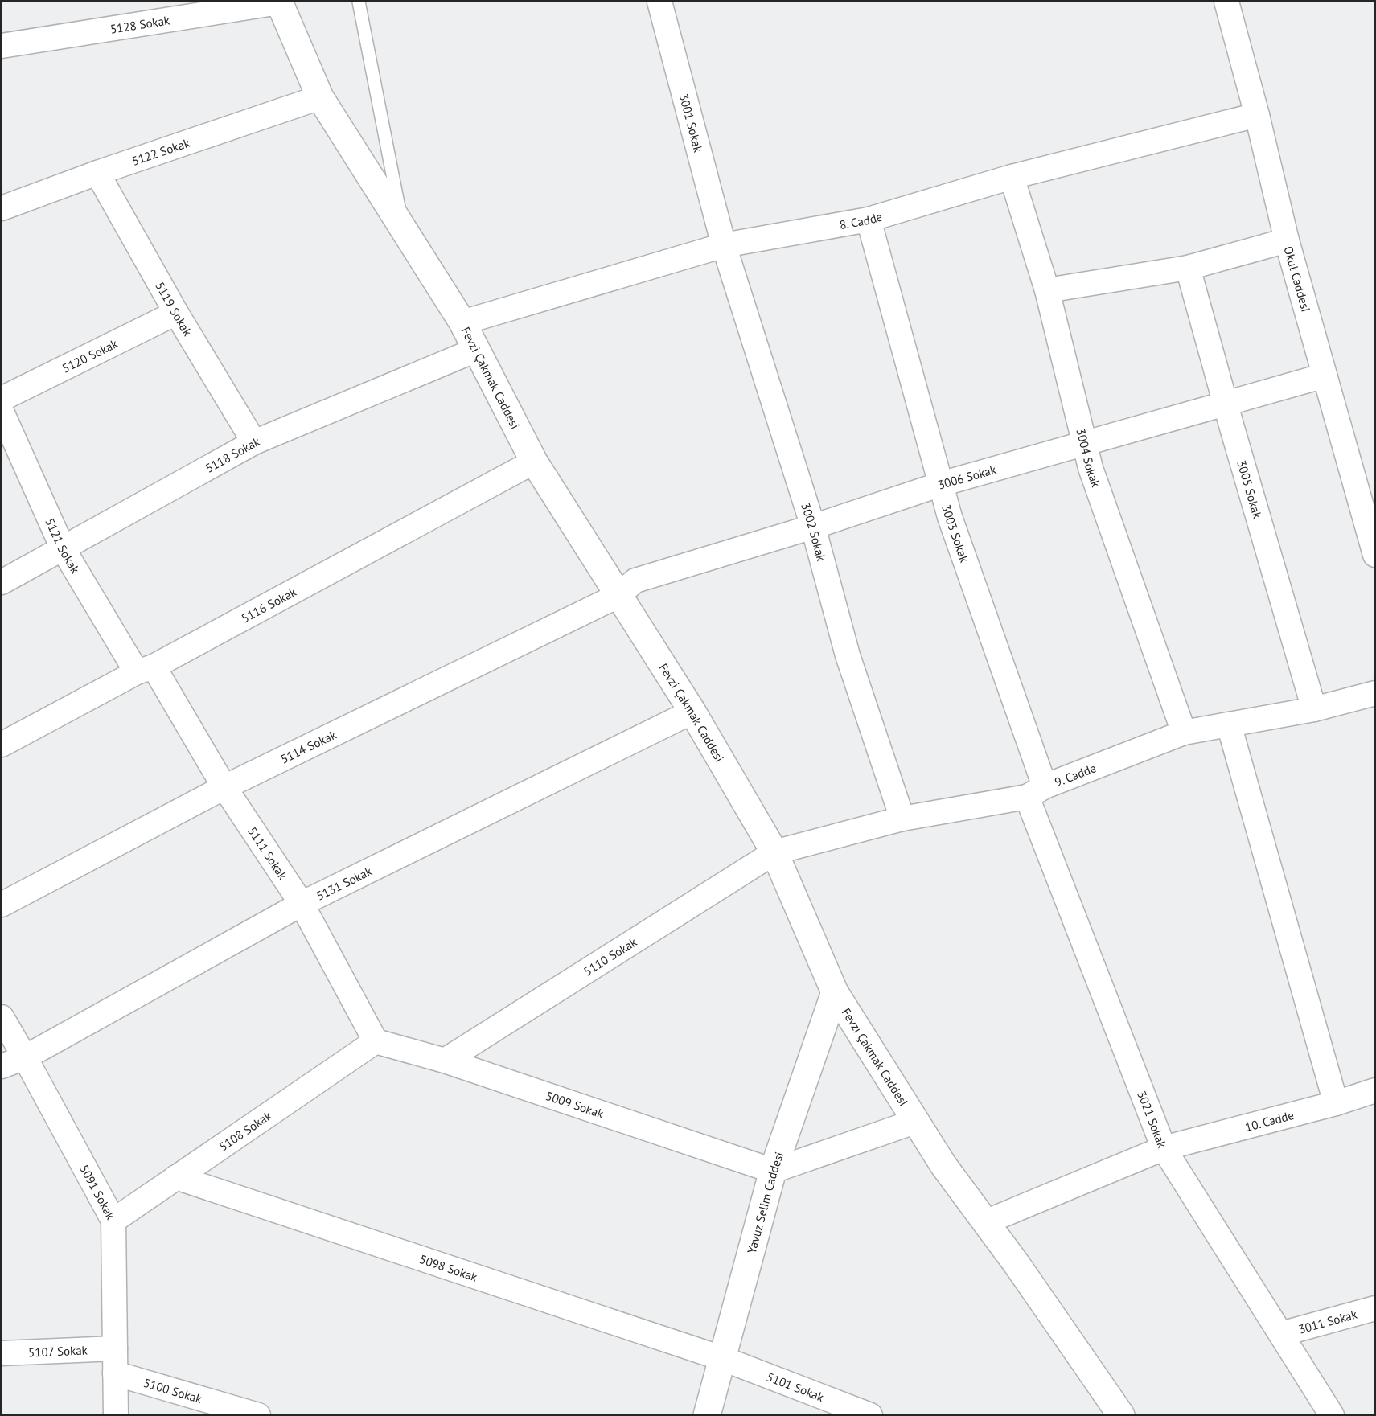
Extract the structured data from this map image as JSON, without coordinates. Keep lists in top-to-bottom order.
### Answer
{
  "streets": {
    "street": [
      "5128 Sokak",
      "3001 Sokak",
      "5122 Sokak",
      "8. Cadde",
      "Okul Caddesi",
      "5119 Sokak",
      "5120 Sokak",
      "Fevzi Çakmak Caddesi",
      "5118 Sokak",
      "3004 Sokak",
      "3006 Sokak",
      "3005 Sokak",
      "3002 Sokak",
      "3003 Sokak",
      "5121 Sokak",
      "5116 Sokak",
      "5114 Sokak",
      "9. Cadde",
      "5111 Sokak",
      "5131 Sokak",
      "5110 Sokak",
      "5009 Sokak",
      "3021 Sokak",
      "10. Cadde",
      "5108 Sokak",
      "5091 Sokak",
      "Yavuz Selim Caddesi",
      "5098 Sokak",
      "3011 Sokak",
      "5107 Sokak",
      "5101 Sokak",
      "5100 Sokak"
    ]
  },
  "crossings": [
    ["5128 Sokak", "Fevzi Çakmak Caddesi"],
    ["3001 Sokak", "8. Cadde"],
    ["3001 Sokak", "3002 Sokak"],
    ["5122 Sokak", "5119 Sokak"],
    ["5122 Sokak", "Fevzi Çakmak Caddesi"],
    ["8. Cadde", "Okul Caddesi"],
    ["8. Cadde", "Fevzi Çakmak Caddesi"],
    ["8. Cadde", "3004 Sokak"],
    ["8. Cadde", "3002 Sokak"],
    ["8. Cadde", "3003 Sokak"],
    ["Okul Caddesi", "3006 Sokak"],
    ["5119 Sokak", "5120 Sokak"],
    ["5119 Sokak", "5118 Sokak"],
    ["Fevzi Çakmak Caddesi", "5118 Sokak"],
    ["Fevzi Çakmak Caddesi", "3006 Sokak"],
    ["Fevzi Çakmak Caddesi", "5116 Sokak"],
    ["Fevzi Çakmak Caddesi", "5114 Sokak"],
    ["Fevzi Çakmak Caddesi", "9. Cadde"],
    ["Fevzi Çakmak Caddesi", "5131 Sokak"],
    ["Fevzi Çakmak Caddesi", "5110 Sokak"],
    ["Fevzi Çakmak Caddesi", "10. Cadde"],
    ["Fevzi Çakmak Caddesi", "Yavuz Selim Caddesi"],
    ["5118 Sokak", "5121 Sokak"],
    ["3004 Sokak", "3006 Sokak"],
    ["3004 Sokak", "9. Cadde"],
    ["3006 Sokak", "3005 Sokak"],
    ["3006 Sokak", "3002 Sokak"],
    ["3006 Sokak", "3003 Sokak"],
    ["3006 Sokak", "5114 Sokak"],
    ["3005 Sokak", "9. Cadde"],
    ["3002 Sokak", "9. Cadde"],
    ["3003 Sokak", "9. Cadde"],
    ["3003 Sokak", "3021 Sokak"],
    ["5121 Sokak", "5116 Sokak"],
    ["5121 Sokak", "5111 Sokak"],
    ["5116 Sokak", "5111 Sokak"],
    ["5114 Sokak", "5111 Sokak"],
    ["9. Cadde", "5110 Sokak"],
    ["9. Cadde", "3021 Sokak"],
    ["5111 Sokak", "5131 Sokak"],
    ["5111 Sokak", "5009 Sokak"],
    ["5111 Sokak", "5108 Sokak"],
    ["5131 Sokak", "5091 Sokak"],
    ["5110 Sokak", "5009 Sokak"],
    ["5009 Sokak", "5108 Sokak"],
    ["5009 Sokak", "Yavuz Selim Caddesi"],
    ["3021 Sokak", "10. Cadde"],
    ["3021 Sokak", "3011 Sokak"],
    ["5108 Sokak", "5091 Sokak"],
    ["5108 Sokak", "5098 Sokak"],
    ["5091 Sokak", "5107 Sokak"],
    ["5091 Sokak", "5100 Sokak"],
    ["Yavuz Selim Caddesi", "5098 Sokak"],
    ["Yavuz Selim Caddesi", "5101 Sokak"],
    ["5098 Sokak", "5101 Sokak"]
  ]
}
